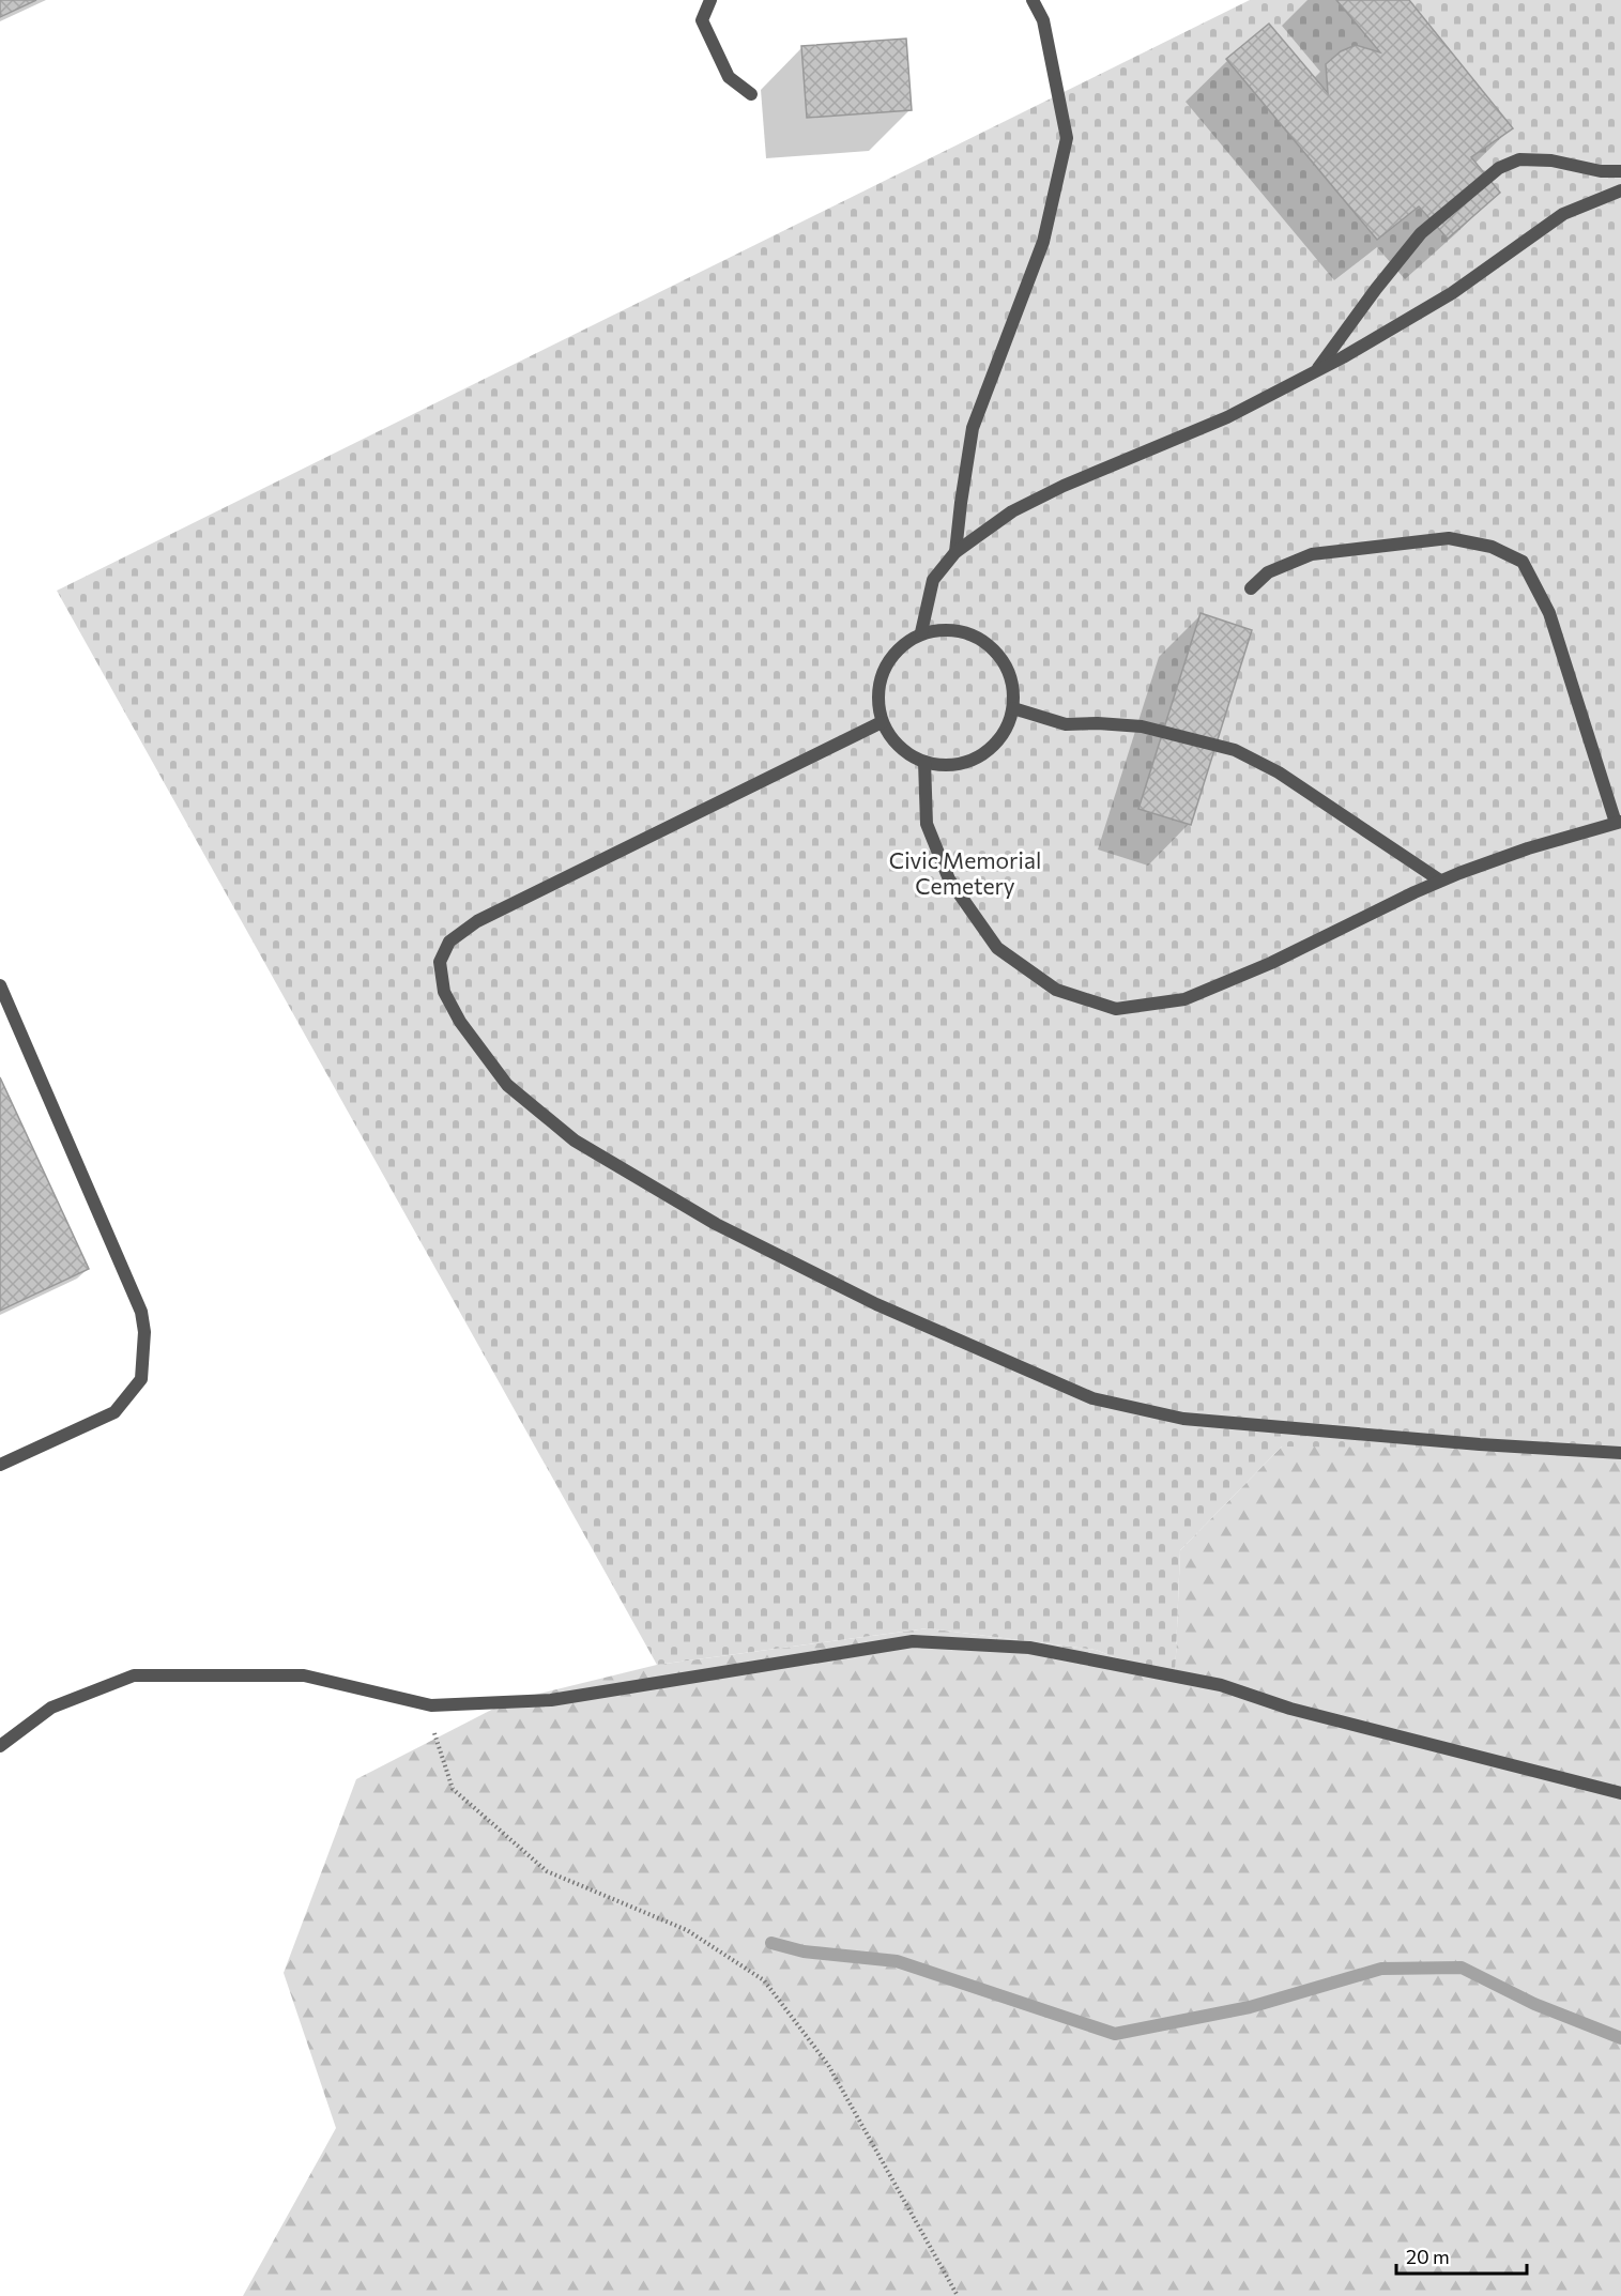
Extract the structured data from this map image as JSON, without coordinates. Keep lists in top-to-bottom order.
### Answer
{
  "parks": ["Civic Memorial Cemetery"],
  "scale_bar": "20 m"
}
